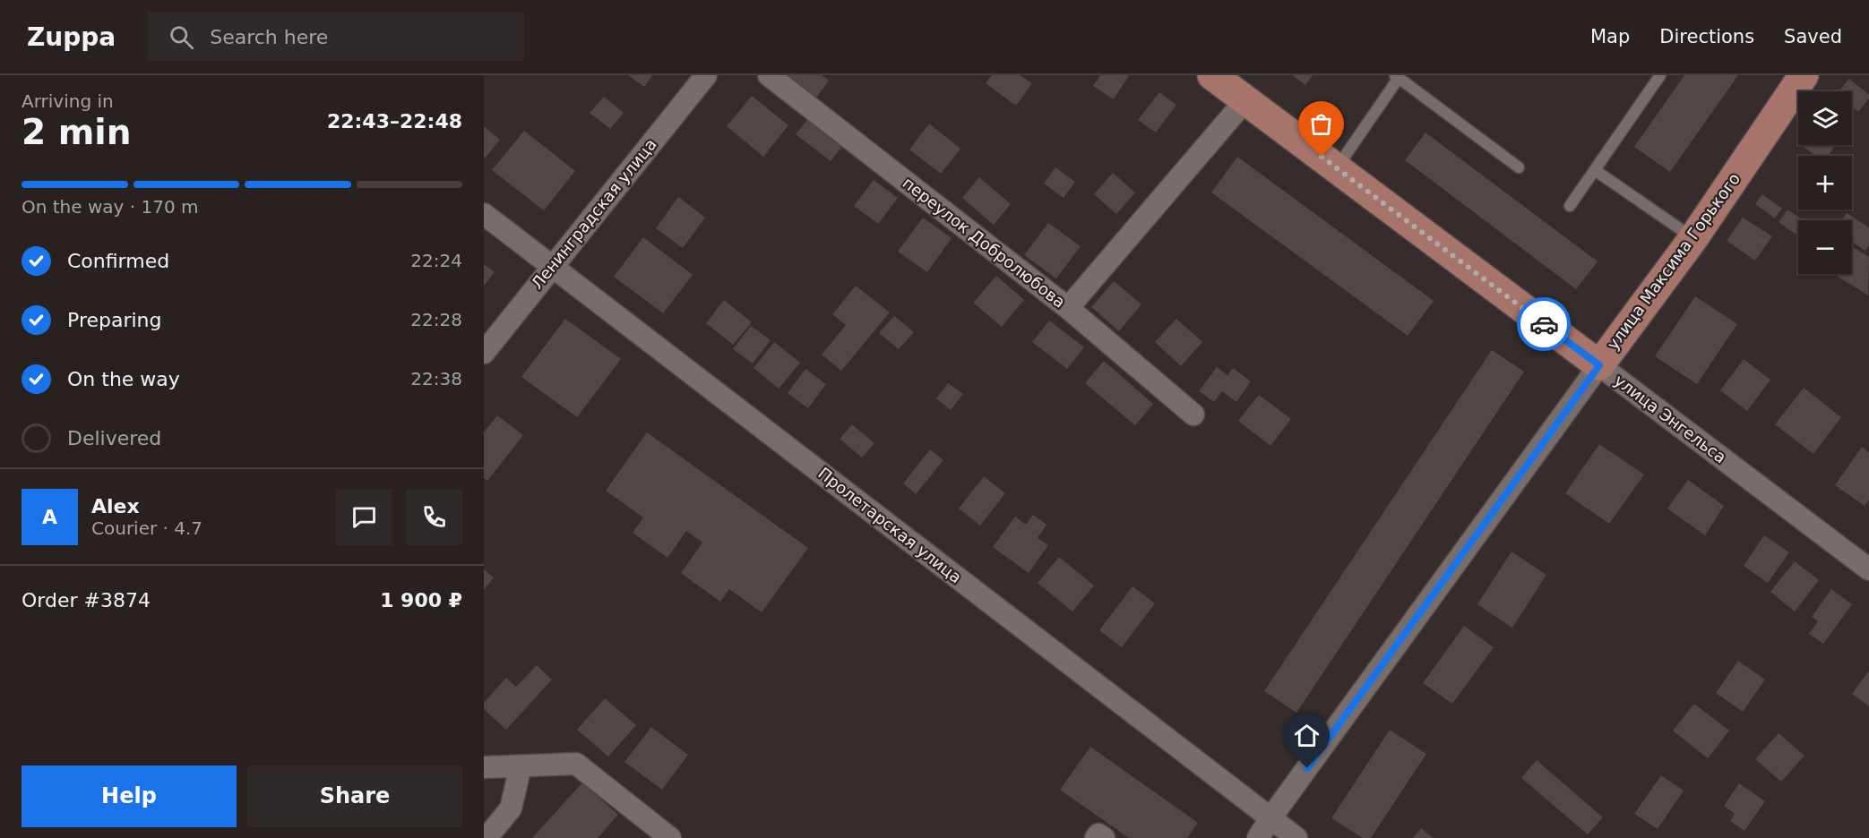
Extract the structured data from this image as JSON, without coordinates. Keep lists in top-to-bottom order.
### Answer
{
  "streets": {
    "main road": ["улица Максима Горького", "улица Энгельса"],
    "street": ["Ленинградская улица", "переулок Добролюбова", "Пролетарская улица"]
  },
  "crossings": [
    ["Ленинградская улица", "Пролетарская улица"],
    ["улица Максима Горького", "улица Энгельса"],
    ["улица Максима Горького", "Пролетарская улица"]
  ],
  "page": {
    "header": "Zuppa",
    "search": "Search here",
    "nav": ["Map", "Directions", "Saved"],
    "heading": ["2 min", "Arriving in", "22:43–22:48"],
    "panel": [
      "Alex",
      "Courier · 4.7",
      "Order #3874",
      "1 900 ₽"
    ],
    "map_buttons": ["+", "−"],
    "bar": "On the way · 170 m",
    "list": [
      ["Confirmed", "22:24"],
      ["Preparing", "22:28"],
      ["On the way", "22:38"],
      "Delivered"
    ],
    "round": "A",
    "buttons": ["Help", "Share"]
  }
}
